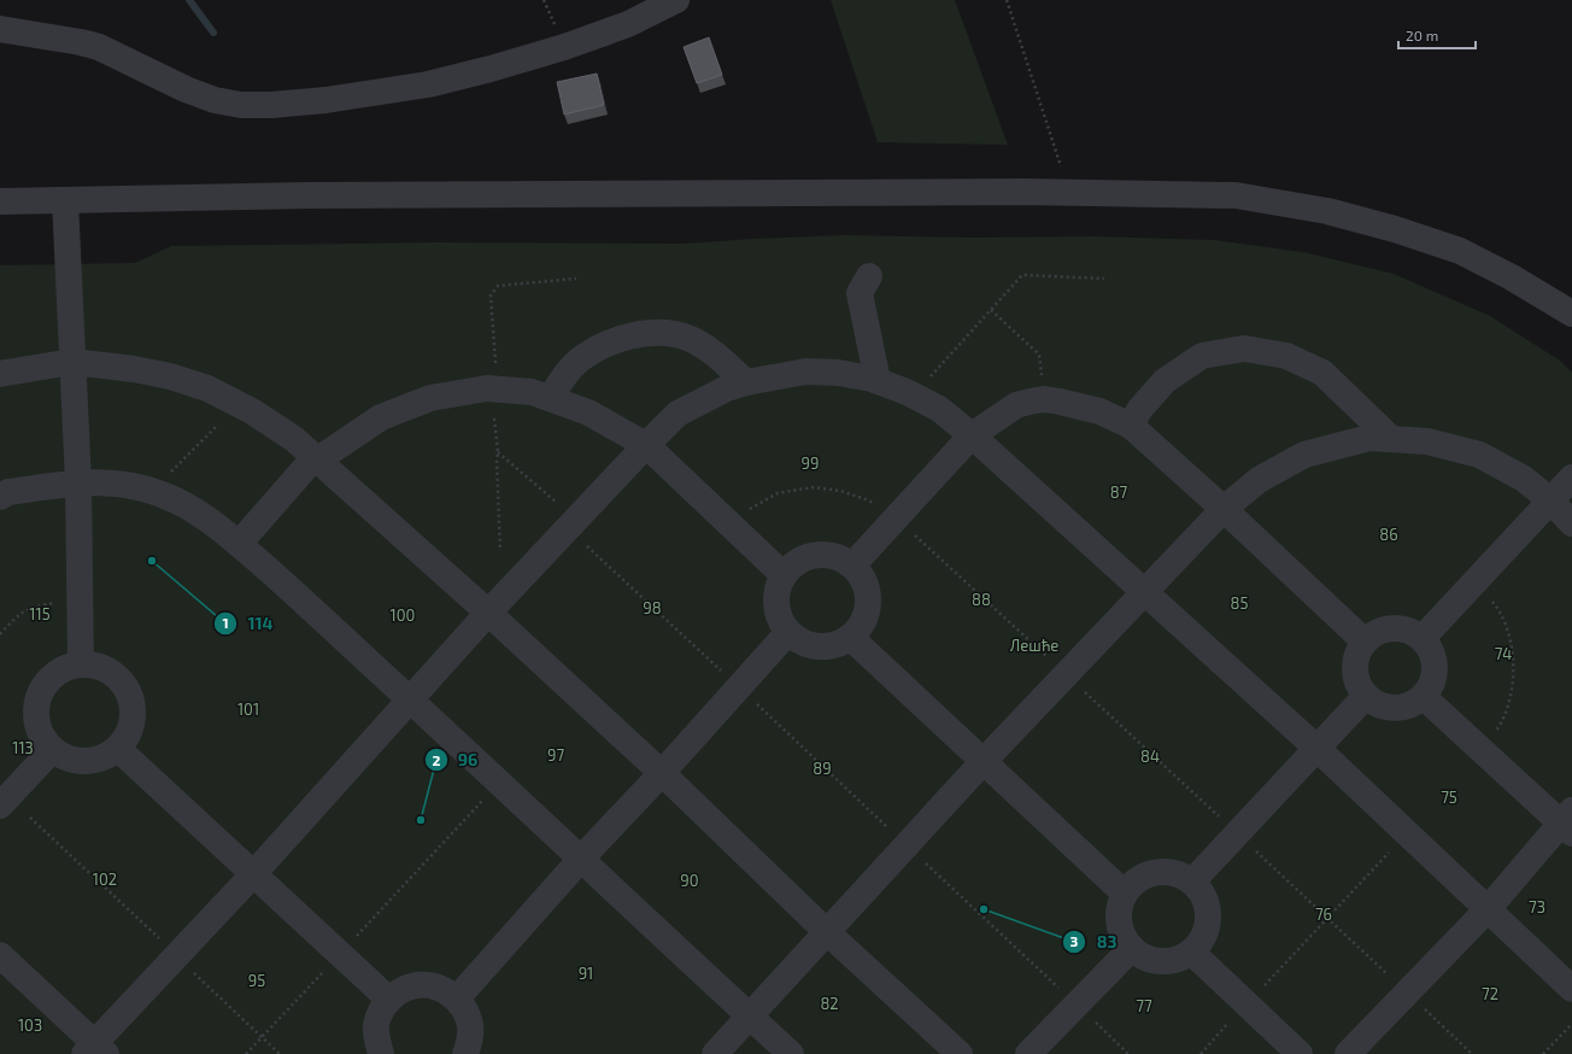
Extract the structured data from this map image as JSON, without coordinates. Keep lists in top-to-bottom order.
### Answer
{
  "parks": [
    "99",
    "87",
    "86",
    "88",
    "85",
    "98",
    "115",
    "100",
    "Лешће",
    "74",
    "101",
    "113",
    "97",
    "84",
    "89",
    "75",
    "102",
    "90",
    "73",
    "76",
    "91",
    "95",
    "72",
    "82",
    "77",
    "103"
  ],
  "places": ["114", "96", "83"],
  "scale_bar": "20 m"
}
